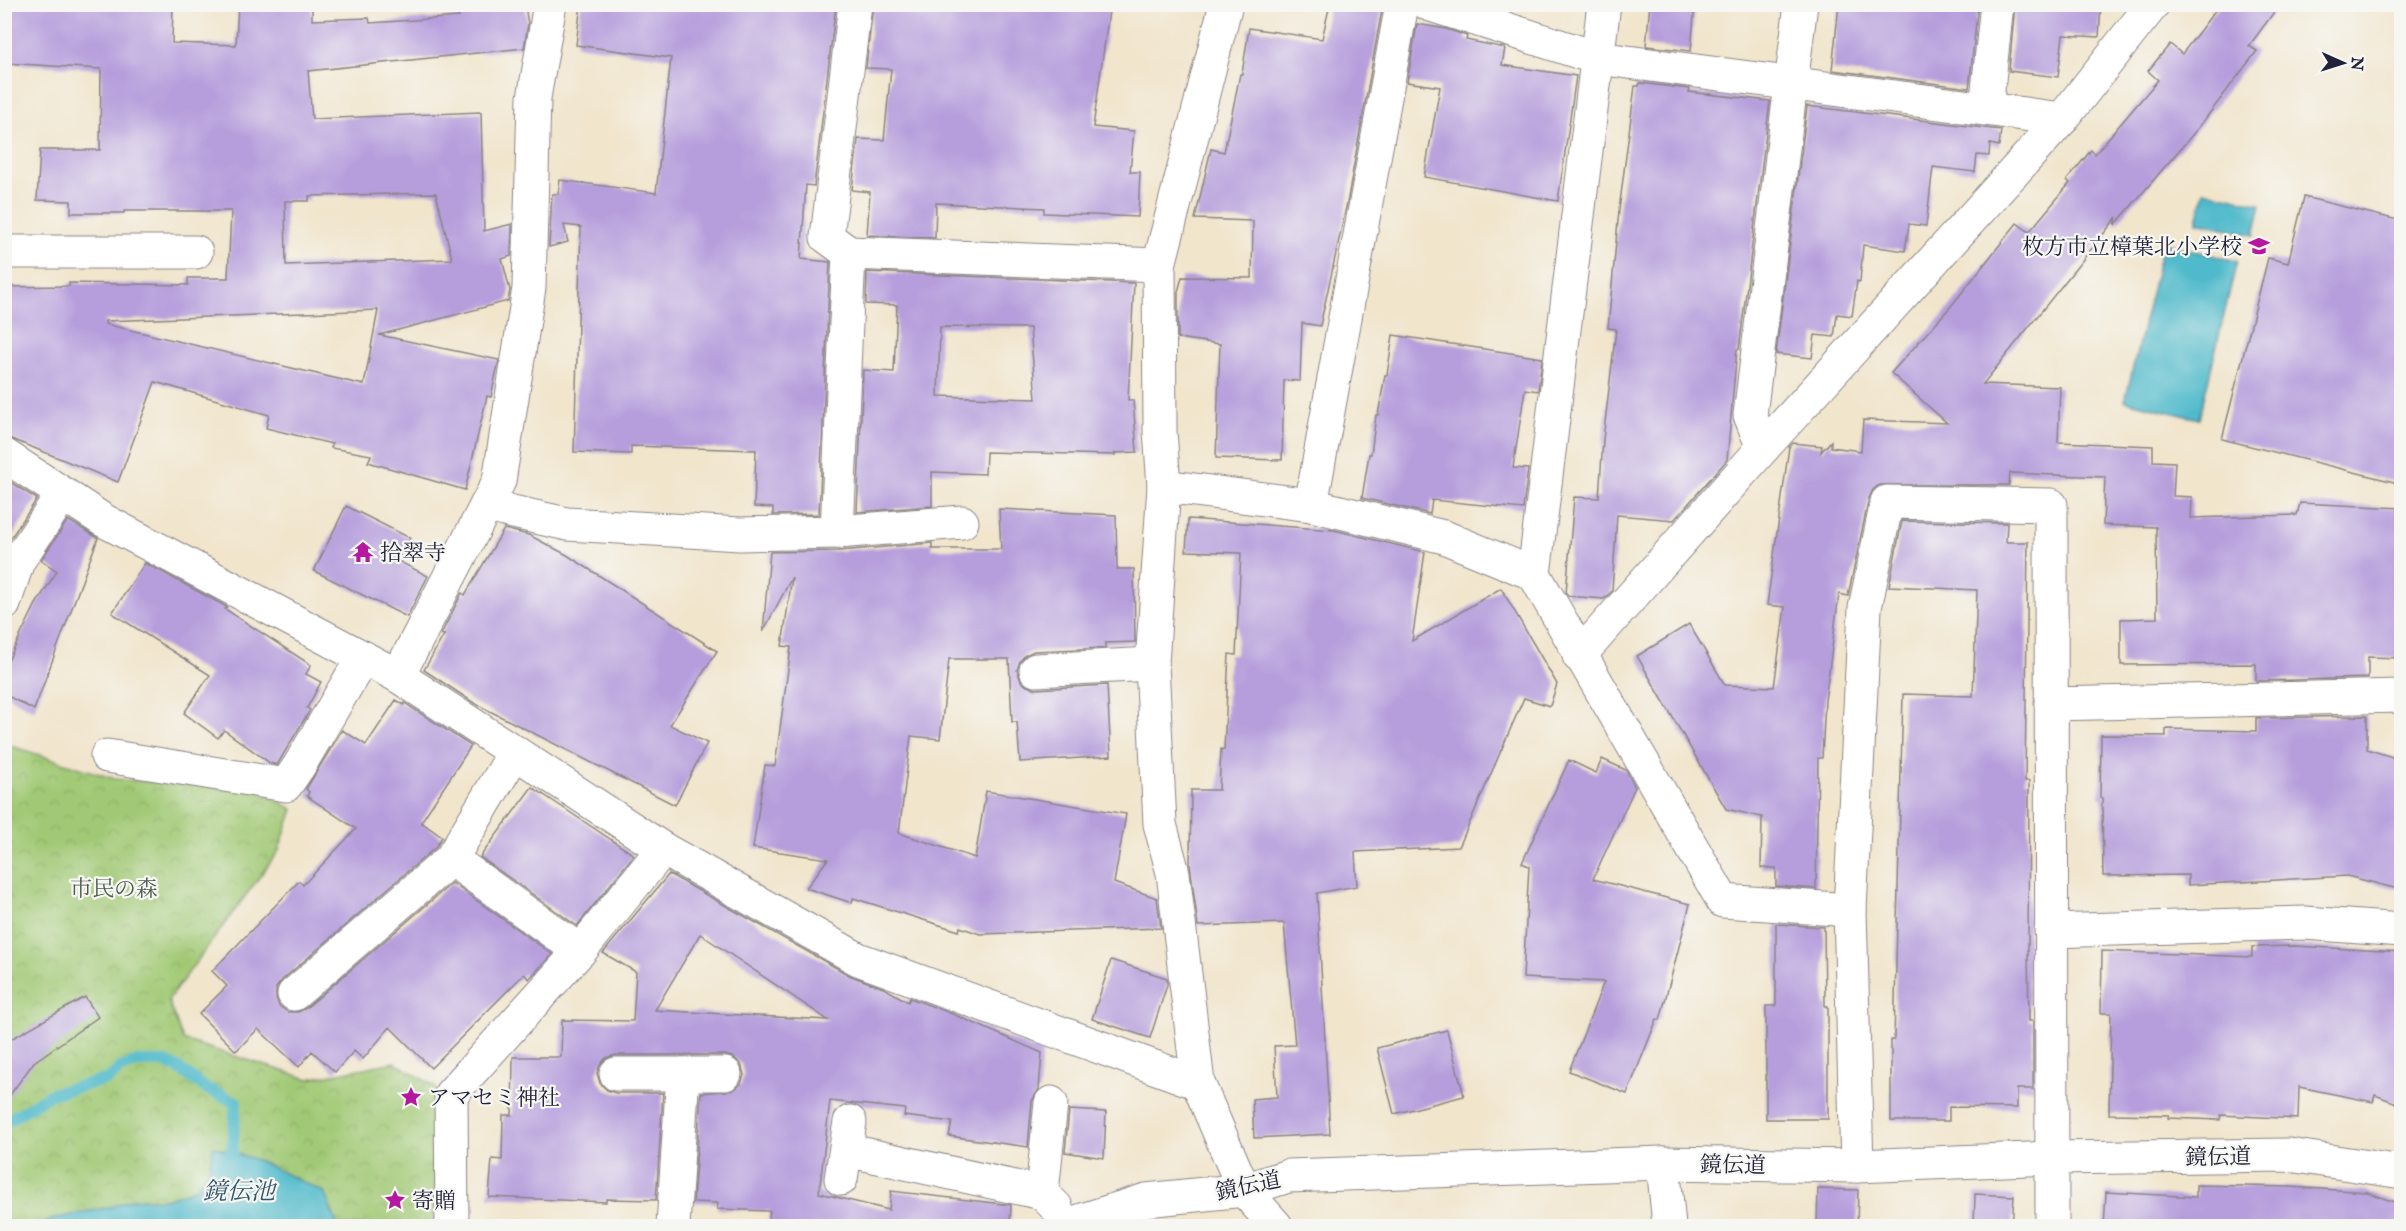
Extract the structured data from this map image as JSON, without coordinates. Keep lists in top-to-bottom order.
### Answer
{
  "streets": {
    "street": ["鏡伝道"]
  },
  "water": ["鏡伝池"],
  "parks": ["市民の森"],
  "places": {
    "school or university": ["枚方市立樟葉北小学校"],
    "temple": ["拾翠寺"],
    "place": ["アマセミ神社", "寄贈"]
  },
  "north": "right"
}
